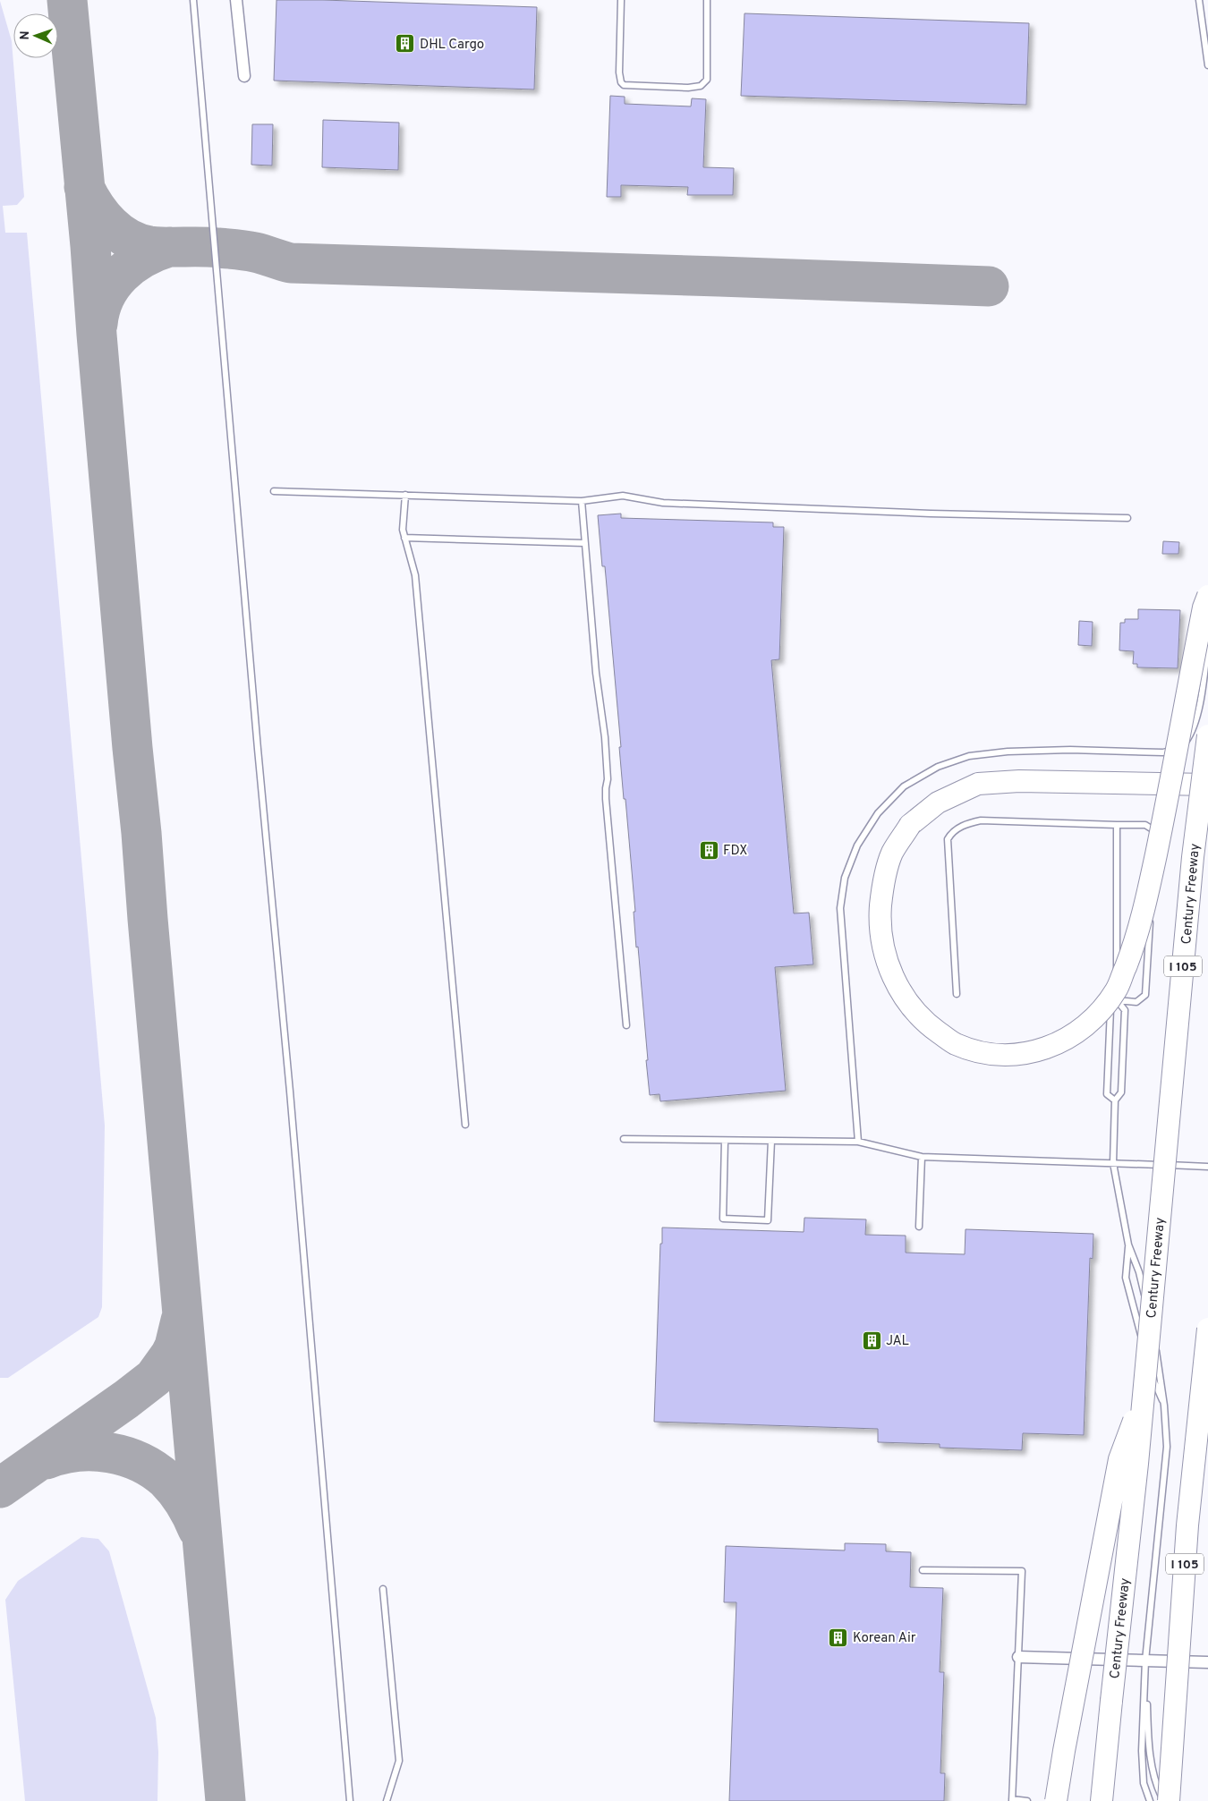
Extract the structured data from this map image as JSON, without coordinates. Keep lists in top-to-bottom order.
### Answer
{
  "streets": {
    "highway": ["Century Freeway", "I 105"]
  },
  "places": {
    "building": [
      "DHL Cargo",
      "FDX",
      "JAL",
      "Korean Air"
    ]
  },
  "north": "left"
}
